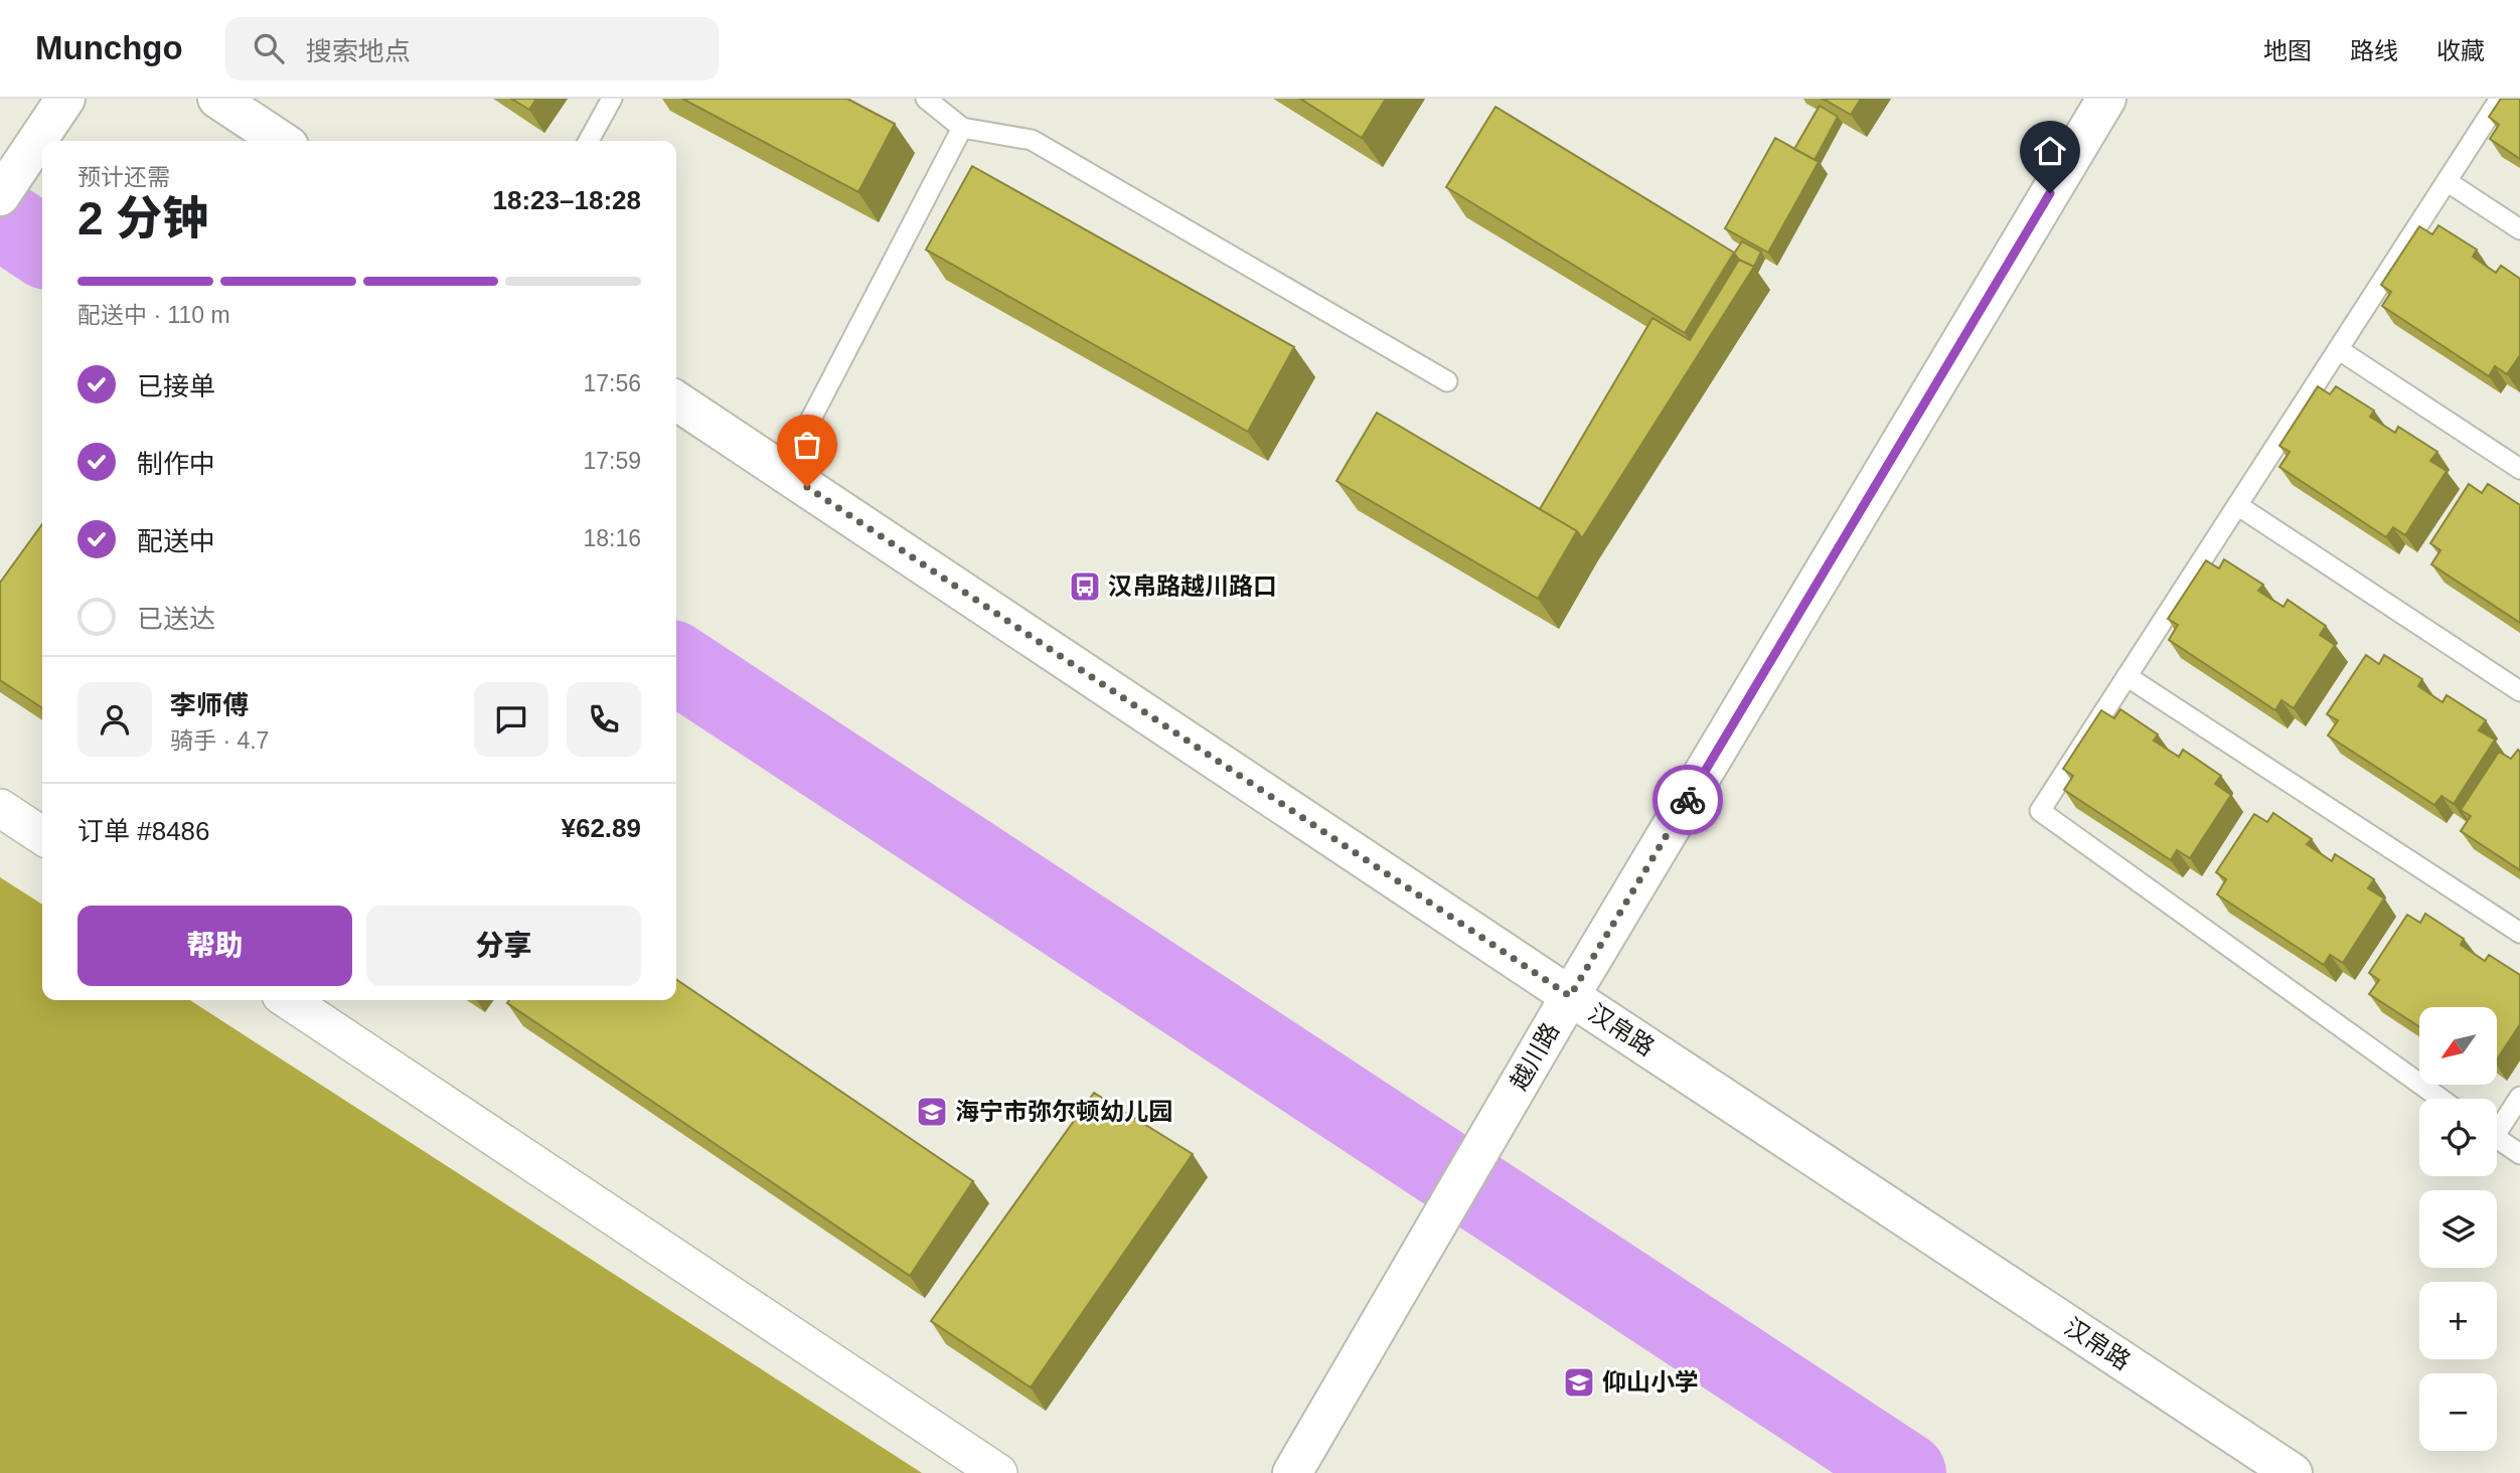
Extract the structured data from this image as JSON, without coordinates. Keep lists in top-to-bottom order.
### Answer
{
  "streets": {
    "street": ["汉帛路", "越川路"]
  },
  "crossings": [
    ["汉帛路", "越川路"]
  ],
  "places": {
    "bus stop": ["汉帛路越川路口"],
    "school or university": ["海宁市弥尔顿幼儿园", "仰山小学"]
  },
  "north": "bottom left",
  "page": {
    "header": "Munchgo",
    "search": "搜索地点",
    "nav": ["地图", "路线", "收藏"],
    "heading": ["2 分钟", "预计还需", "18:23–18:28"],
    "panel": [
      "李师傅",
      "骑手 · 4.7",
      "订单 #8486",
      "¥62.89"
    ],
    "bar": "配送中 · 110 m",
    "list": [
      ["已接单", "17:56"],
      ["制作中", "17:59"],
      ["配送中", "18:16"],
      "已送达"
    ],
    "buttons": ["帮助", "分享"],
    "map_buttons": ["+", "−"]
  }
}
